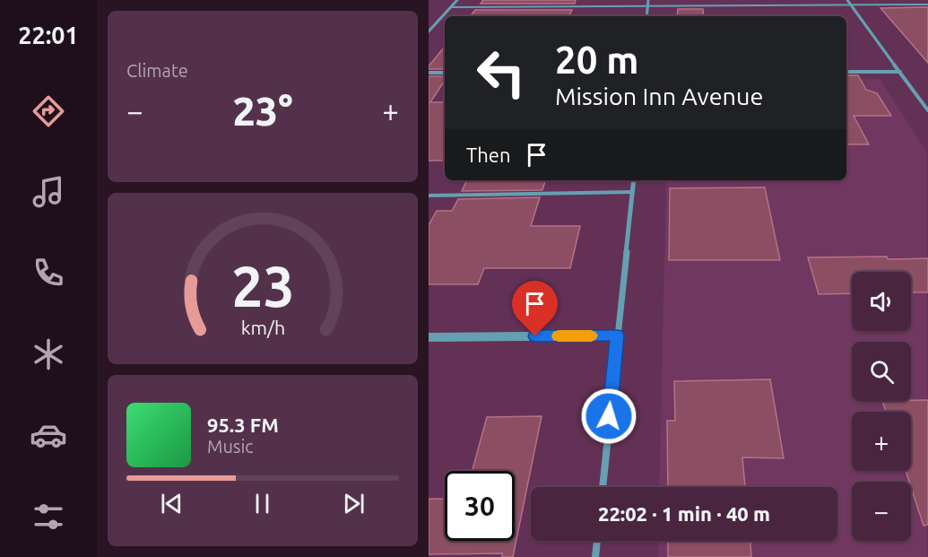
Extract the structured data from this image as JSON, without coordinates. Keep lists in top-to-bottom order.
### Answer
{
  "page": {
    "tabs": "22:01",
    "tile": "Climate",
    "turn": ["20 m", "Mission Inn Avenue"],
    "heat": ["−", "23°", "+"],
    "then": "Then",
    "map_buttons": ["+", "−"],
    "song": ["95.3 FM", "Music"],
    "limit": "30",
    "trip": "22:02 · 1 min · 40 m",
    "gauge": ["23", "km/h"]
  }
}
